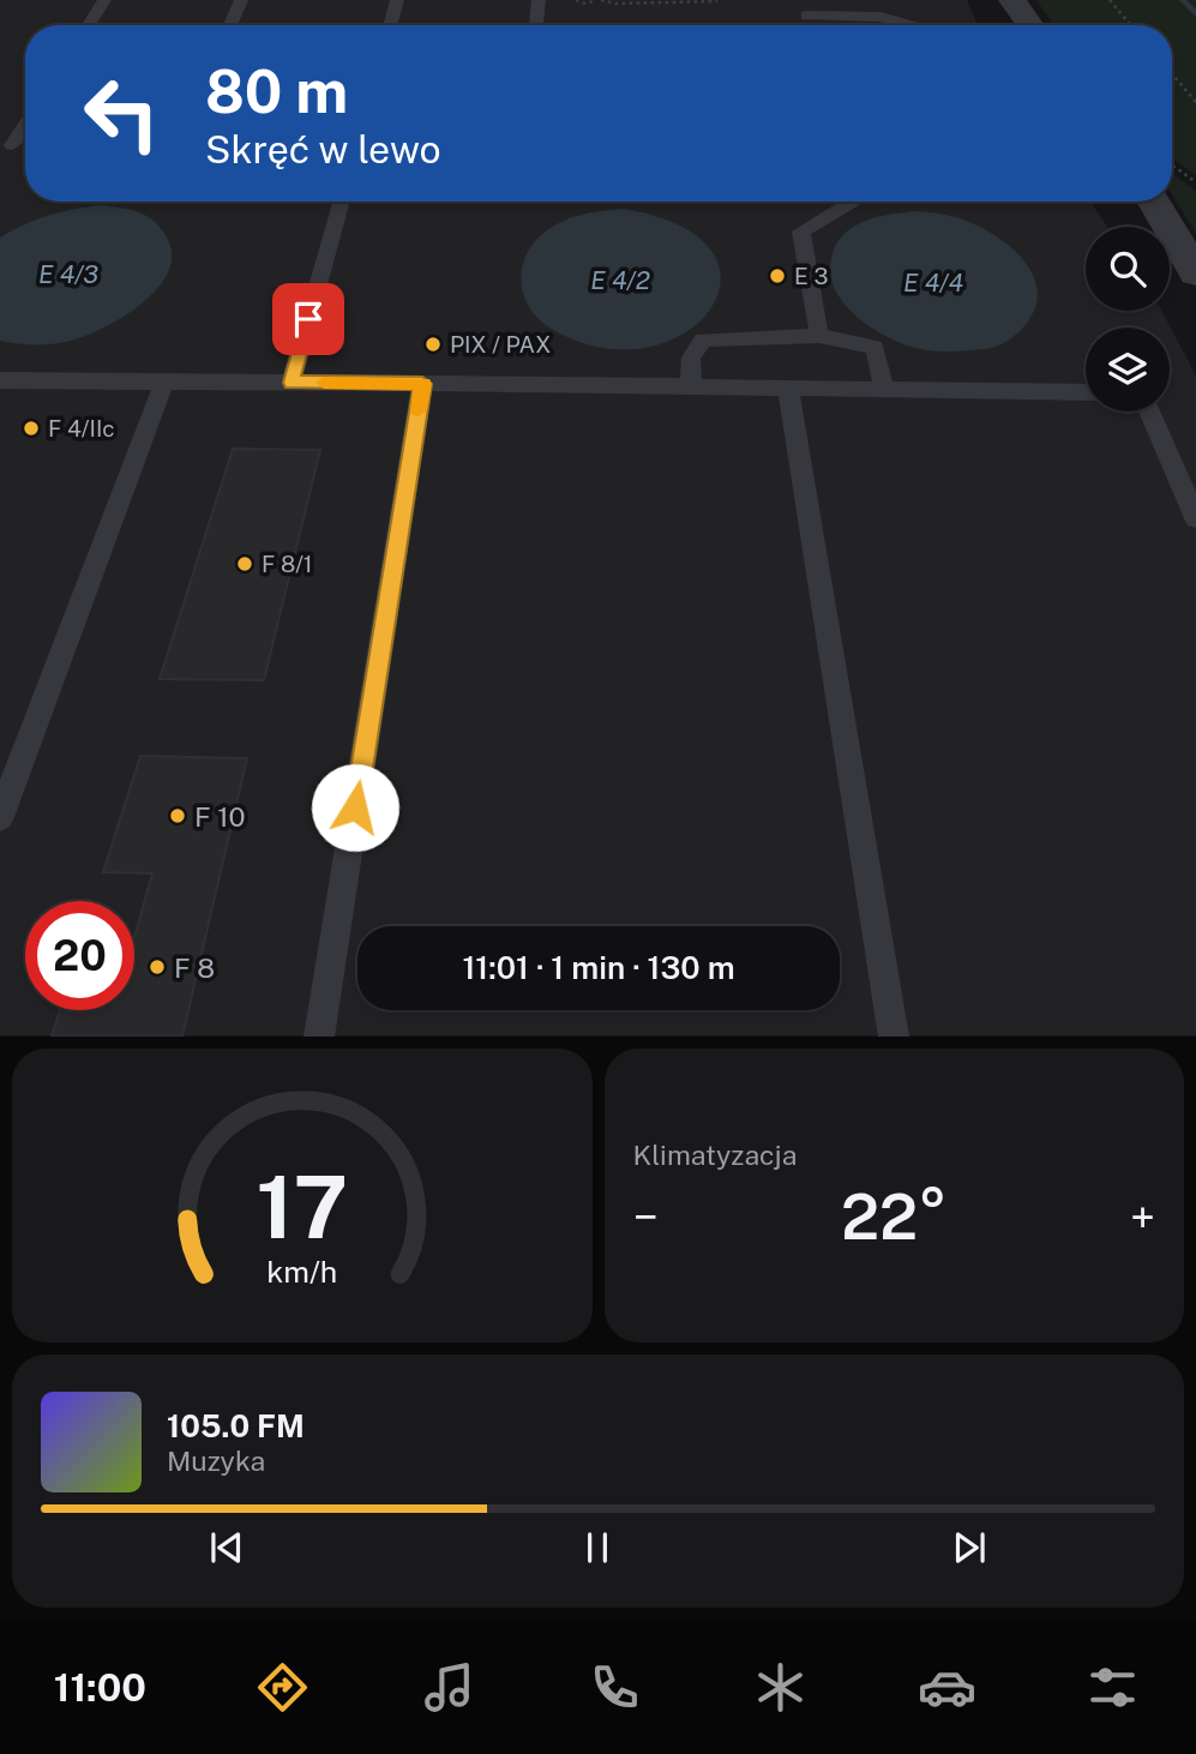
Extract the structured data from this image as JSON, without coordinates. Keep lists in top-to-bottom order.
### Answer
{
  "water": ["E 4/3", "E 4/2", "E 4/4"],
  "places": [
    "E 3",
    "PIX / PAX",
    "F 4/IIc",
    "F 8/1",
    "F 10",
    "F 8"
  ],
  "page": {
    "turn": ["80 m", "Skręć w lewo"],
    "limit": "20",
    "trip": "11:01 · 1 min · 130 m",
    "tile": "Klimatyzacja",
    "heat": ["−", "22°", "+"],
    "song": ["105.0 FM", "Muzyka"],
    "tabs": "11:00",
    "gauge": ["17", "km/h"]
  }
}
